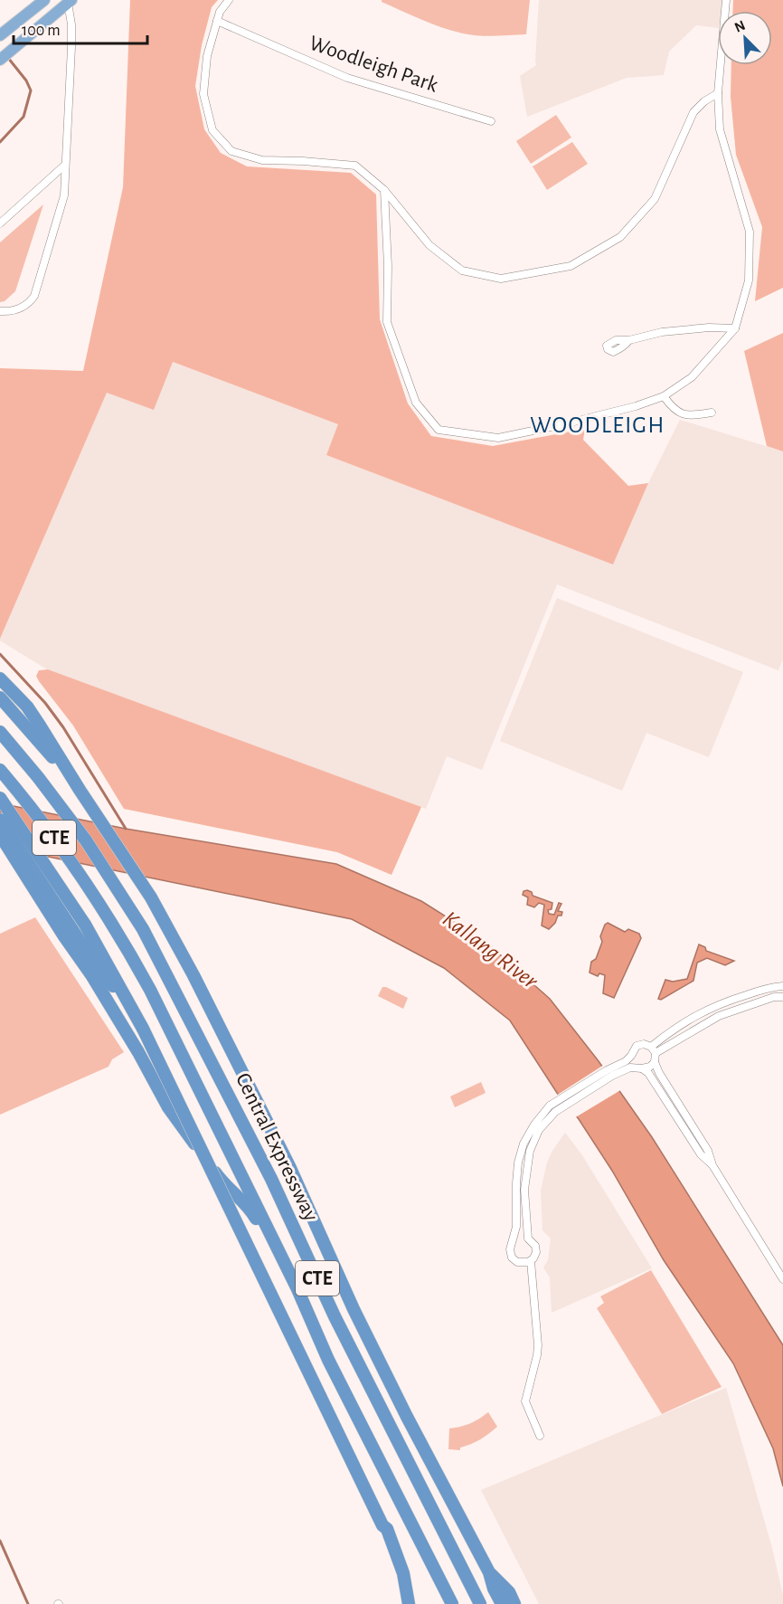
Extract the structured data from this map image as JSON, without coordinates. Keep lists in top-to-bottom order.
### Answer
{
  "streets": {
    "highway": ["CTE", "Central Expressway"],
    "street": ["Woodleigh Park"]
  },
  "districts": ["WOODLEIGH"],
  "water": ["Kallang River"],
  "scale_bar": "100 m",
  "north": "top left"
}
